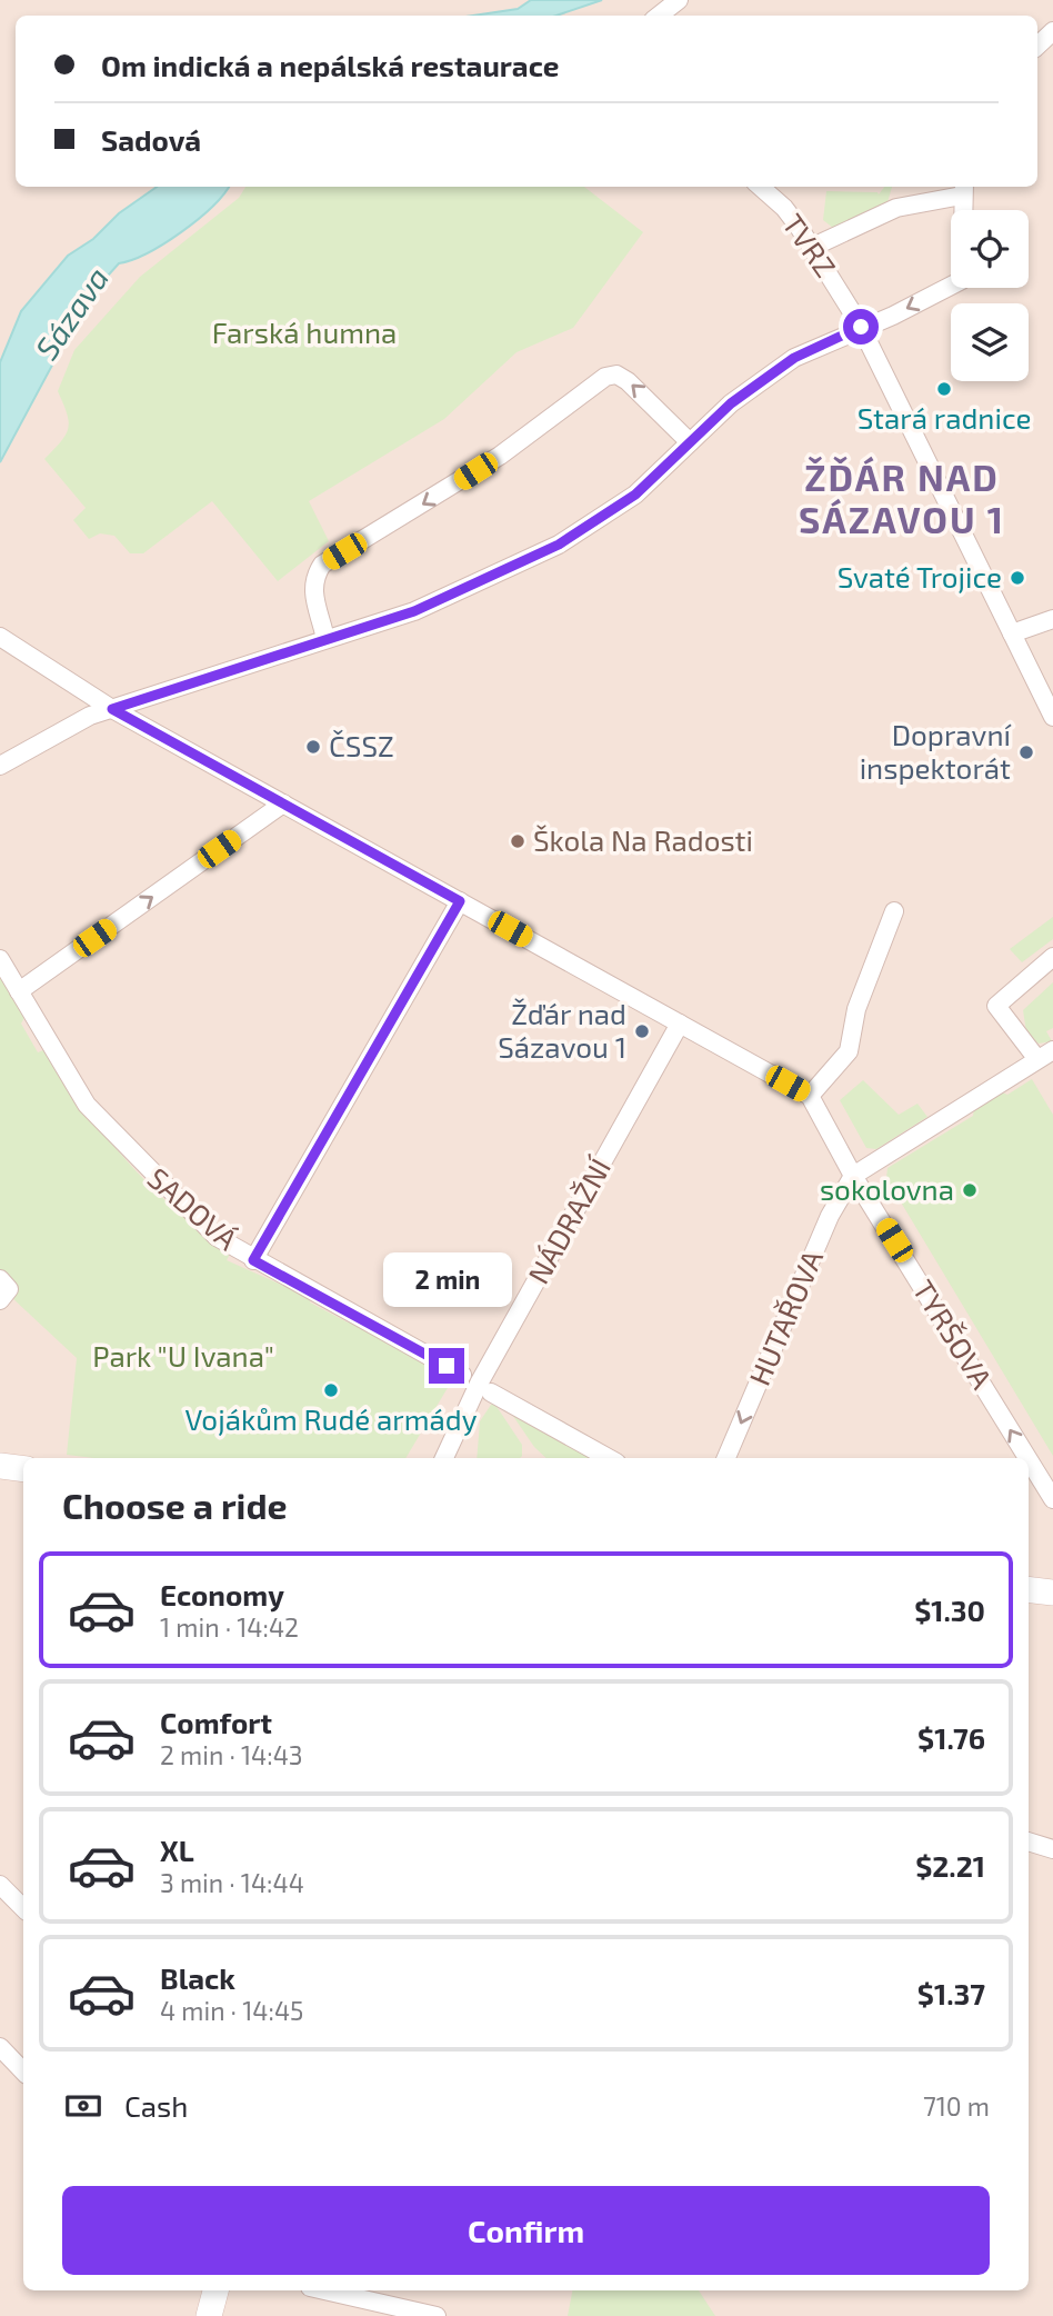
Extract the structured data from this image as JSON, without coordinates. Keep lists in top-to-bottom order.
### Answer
{
  "streets": {
    "street": [
      "TVRZ",
      "SADOVÁ",
      "NÁDRAŽNÍ",
      "HUTAŘOVA",
      "TYRŠOVA"
    ]
  },
  "crossings": [
    ["HUTAŘOVA", "TYRŠOVA"]
  ],
  "one_way": ["HUTAŘOVA", "TYRŠOVA"],
  "districts": ["ŽĎÁR NAD SÁZAVOU 1"],
  "water": ["Sázava"],
  "parks": ["Farská humna", "Park \"U Ivana\""],
  "places": [
    "Stará radnice",
    "Svaté Trojice",
    "ČSSZ",
    "Dopravní inspektorát",
    "Škola Na Radosti",
    "Žďár nad Sázavou 1",
    "sokolovna",
    "Vojákům Rudé armády"
  ],
  "page": {
    "banner": ["Om indická a nepálská restaurace", "Sadová"],
    "bubble": "2 min",
    "heading": "Choose a ride",
    "list": [
      {
        "name": "Economy",
        "note": "1 min · 14:42",
        "value": "$1.30"
      },
      {
        "name": "Comfort",
        "note": "2 min · 14:43",
        "value": "$1.76"
      },
      {
        "name": "XL",
        "note": "3 min · 14:44",
        "value": "$2.21"
      },
      {
        "name": "Black",
        "note": "4 min · 14:45",
        "value": "$1.37"
      }
    ],
    "pay": ["Cash", "710 m"],
    "buttons": "Confirm"
  }
}
